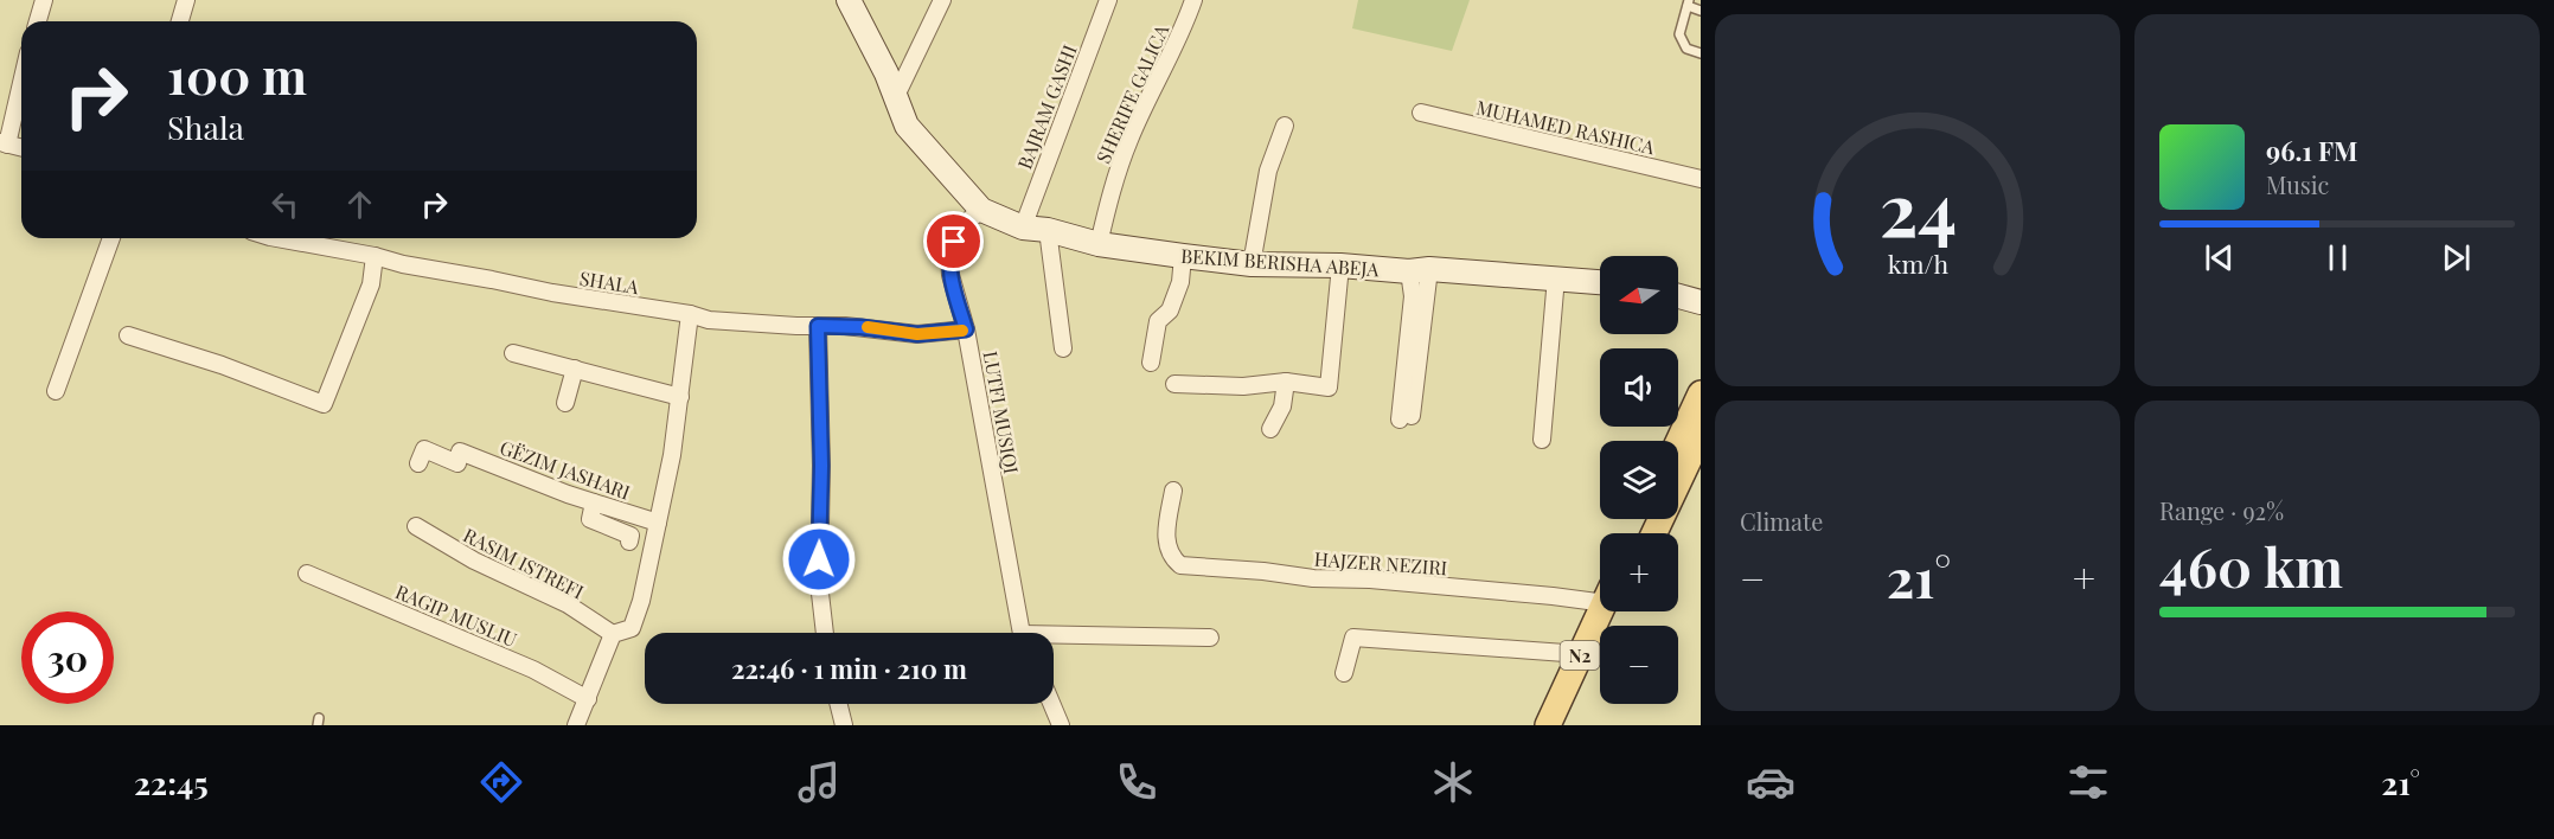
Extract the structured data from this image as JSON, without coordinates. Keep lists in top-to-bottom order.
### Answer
{
  "streets": {
    "main road": ["N2"],
    "street": [
      "SHERIFE GALICA",
      "BAJRAM GASHI",
      "MUHAMED RASHICA",
      "BEKIM BERISHA ABEJA",
      "SHALA",
      "LUTFI MUSIQI",
      "GËZIM JASHARI",
      "RASIM ISTREFI",
      "HAJZER NEZIRI",
      "RAGIP MUSLIU"
    ]
  },
  "crossings": [
    ["SHERIFE GALICA", "BEKIM BERISHA ABEJA"],
    ["BAJRAM GASHI", "BEKIM BERISHA ABEJA"],
    ["BEKIM BERISHA ABEJA", "LUTFI MUSIQI"],
    ["SHALA", "LUTFI MUSIQI"]
  ],
  "north": "left",
  "page": {
    "turn": ["100 m", "Shala"],
    "song": ["96.1 FM", "Music"],
    "map_buttons": ["+", "−"],
    "tile": [
      "Climate",
      ["Range · 92%", "460 km"]
    ],
    "heat": ["−", "21°", "+"],
    "limit": "30",
    "trip": "22:46 · 1 min · 210 m",
    "tabs": ["22:45", "21°"],
    "gauge": ["24", "km/h"]
  }
}
